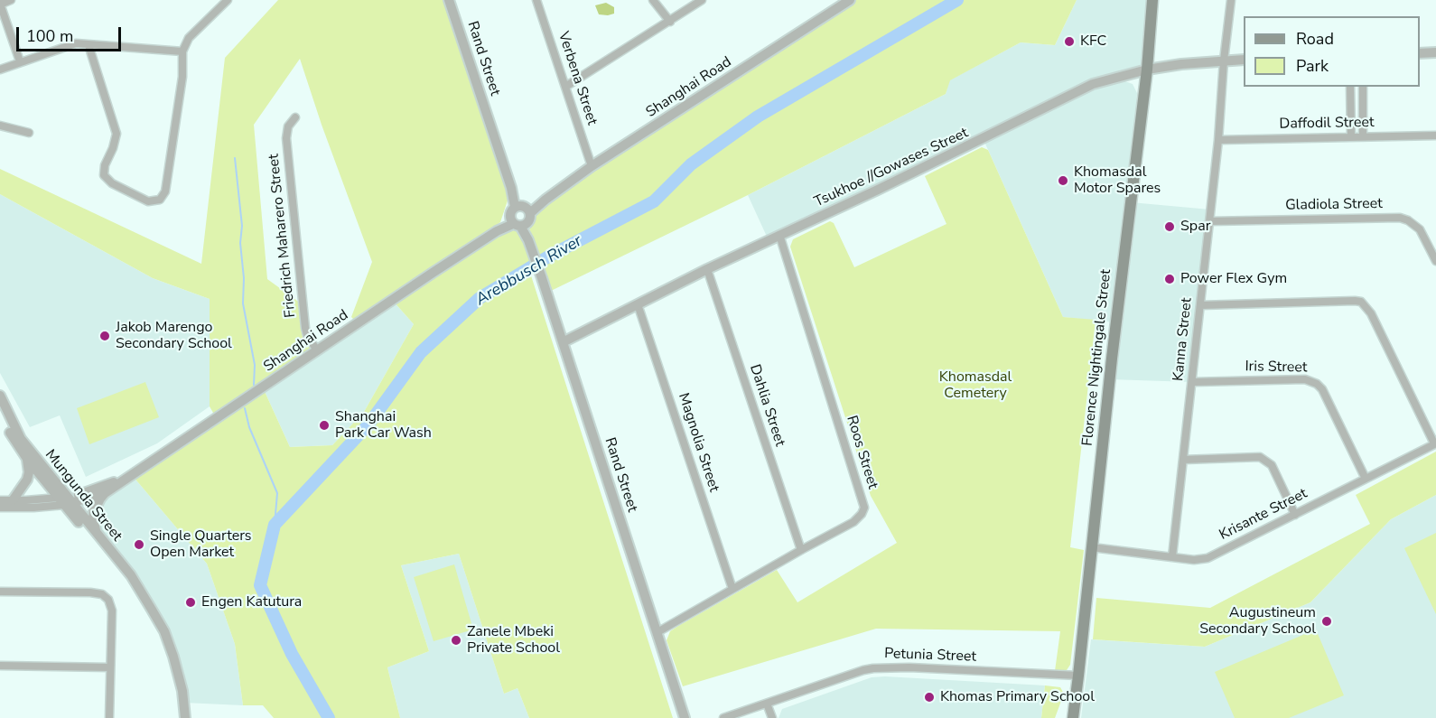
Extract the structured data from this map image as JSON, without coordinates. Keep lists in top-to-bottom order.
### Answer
{
  "streets": {
    "main road": ["Florence Nightingale Street"],
    "street": [
      "Rand Street",
      "Verbena Street",
      "Shanghai Road",
      "Daffodil Street",
      "Tsukhoe //Gowases Street",
      "Gladiola Street",
      "Friedrich Maharero Street",
      "Kanna Street",
      "Iris Street",
      "Dahlia Street",
      "Magnolia Street",
      "Roos Street",
      "Mungunda Street",
      "Krisante Street",
      "Petunia Street"
    ]
  },
  "crossings": [
    ["Rand Street", "Shanghai Road"],
    ["Rand Street", "Tsukhoe //Gowases Street"],
    ["Rand Street", "Roos Street"],
    ["Verbena Street", "Shanghai Road"],
    ["Shanghai Road", "Friedrich Maharero Street"],
    ["Shanghai Road", "Mungunda Street"],
    ["Daffodil Street", "Kanna Street"],
    ["Tsukhoe //Gowases Street", "Kanna Street"],
    ["Tsukhoe //Gowases Street", "Florence Nightingale Street"],
    ["Tsukhoe //Gowases Street", "Dahlia Street"],
    ["Tsukhoe //Gowases Street", "Magnolia Street"],
    ["Tsukhoe //Gowases Street", "Roos Street"],
    ["Gladiola Street", "Kanna Street"],
    ["Kanna Street", "Iris Street"],
    ["Kanna Street", "Krisante Street"],
    ["Florence Nightingale Street", "Krisante Street"],
    ["Florence Nightingale Street", "Petunia Street"],
    ["Iris Street", "Krisante Street"],
    ["Dahlia Street", "Roos Street"],
    ["Magnolia Street", "Roos Street"]
  ],
  "water": ["Arebbusch River"],
  "parks": ["Khomasdal Cemetery"],
  "places": [
    "KFC",
    "Khomasdal Motor Spares",
    "Spar",
    "Power Flex Gym",
    "Jakob Marengo Secondary School",
    "Shanghai Park Car Wash",
    "Single Quarters Open Market",
    "Engen Katutura",
    "Augustineum Secondary School",
    "Zanele Mbeki Private School",
    "Khomas Primary School"
  ],
  "legend": ["Road", "Park"],
  "scale_bar": "100 m"
}
